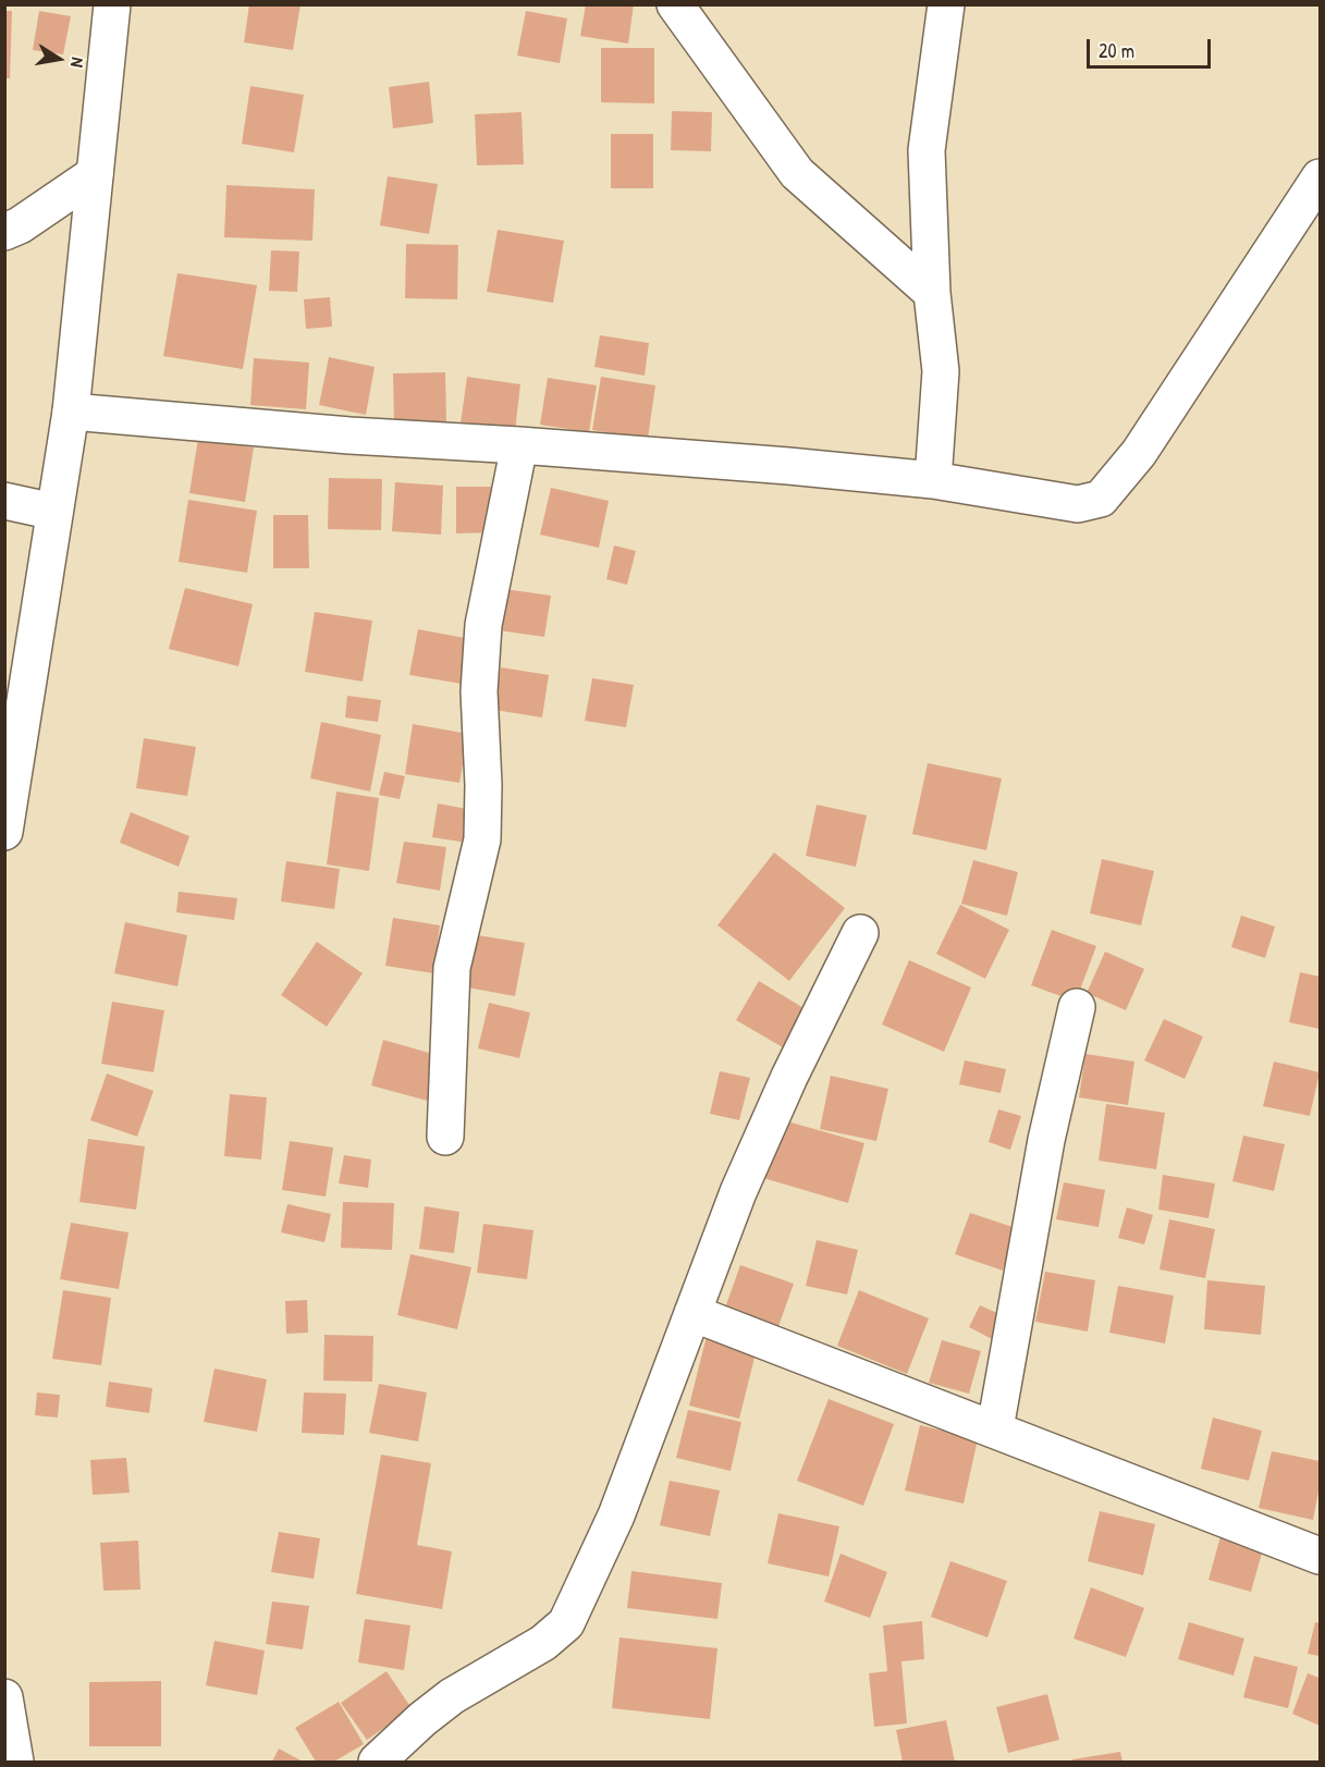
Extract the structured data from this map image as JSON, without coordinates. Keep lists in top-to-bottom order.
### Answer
{
  "scale_bar": "20 m",
  "north": "right"
}
